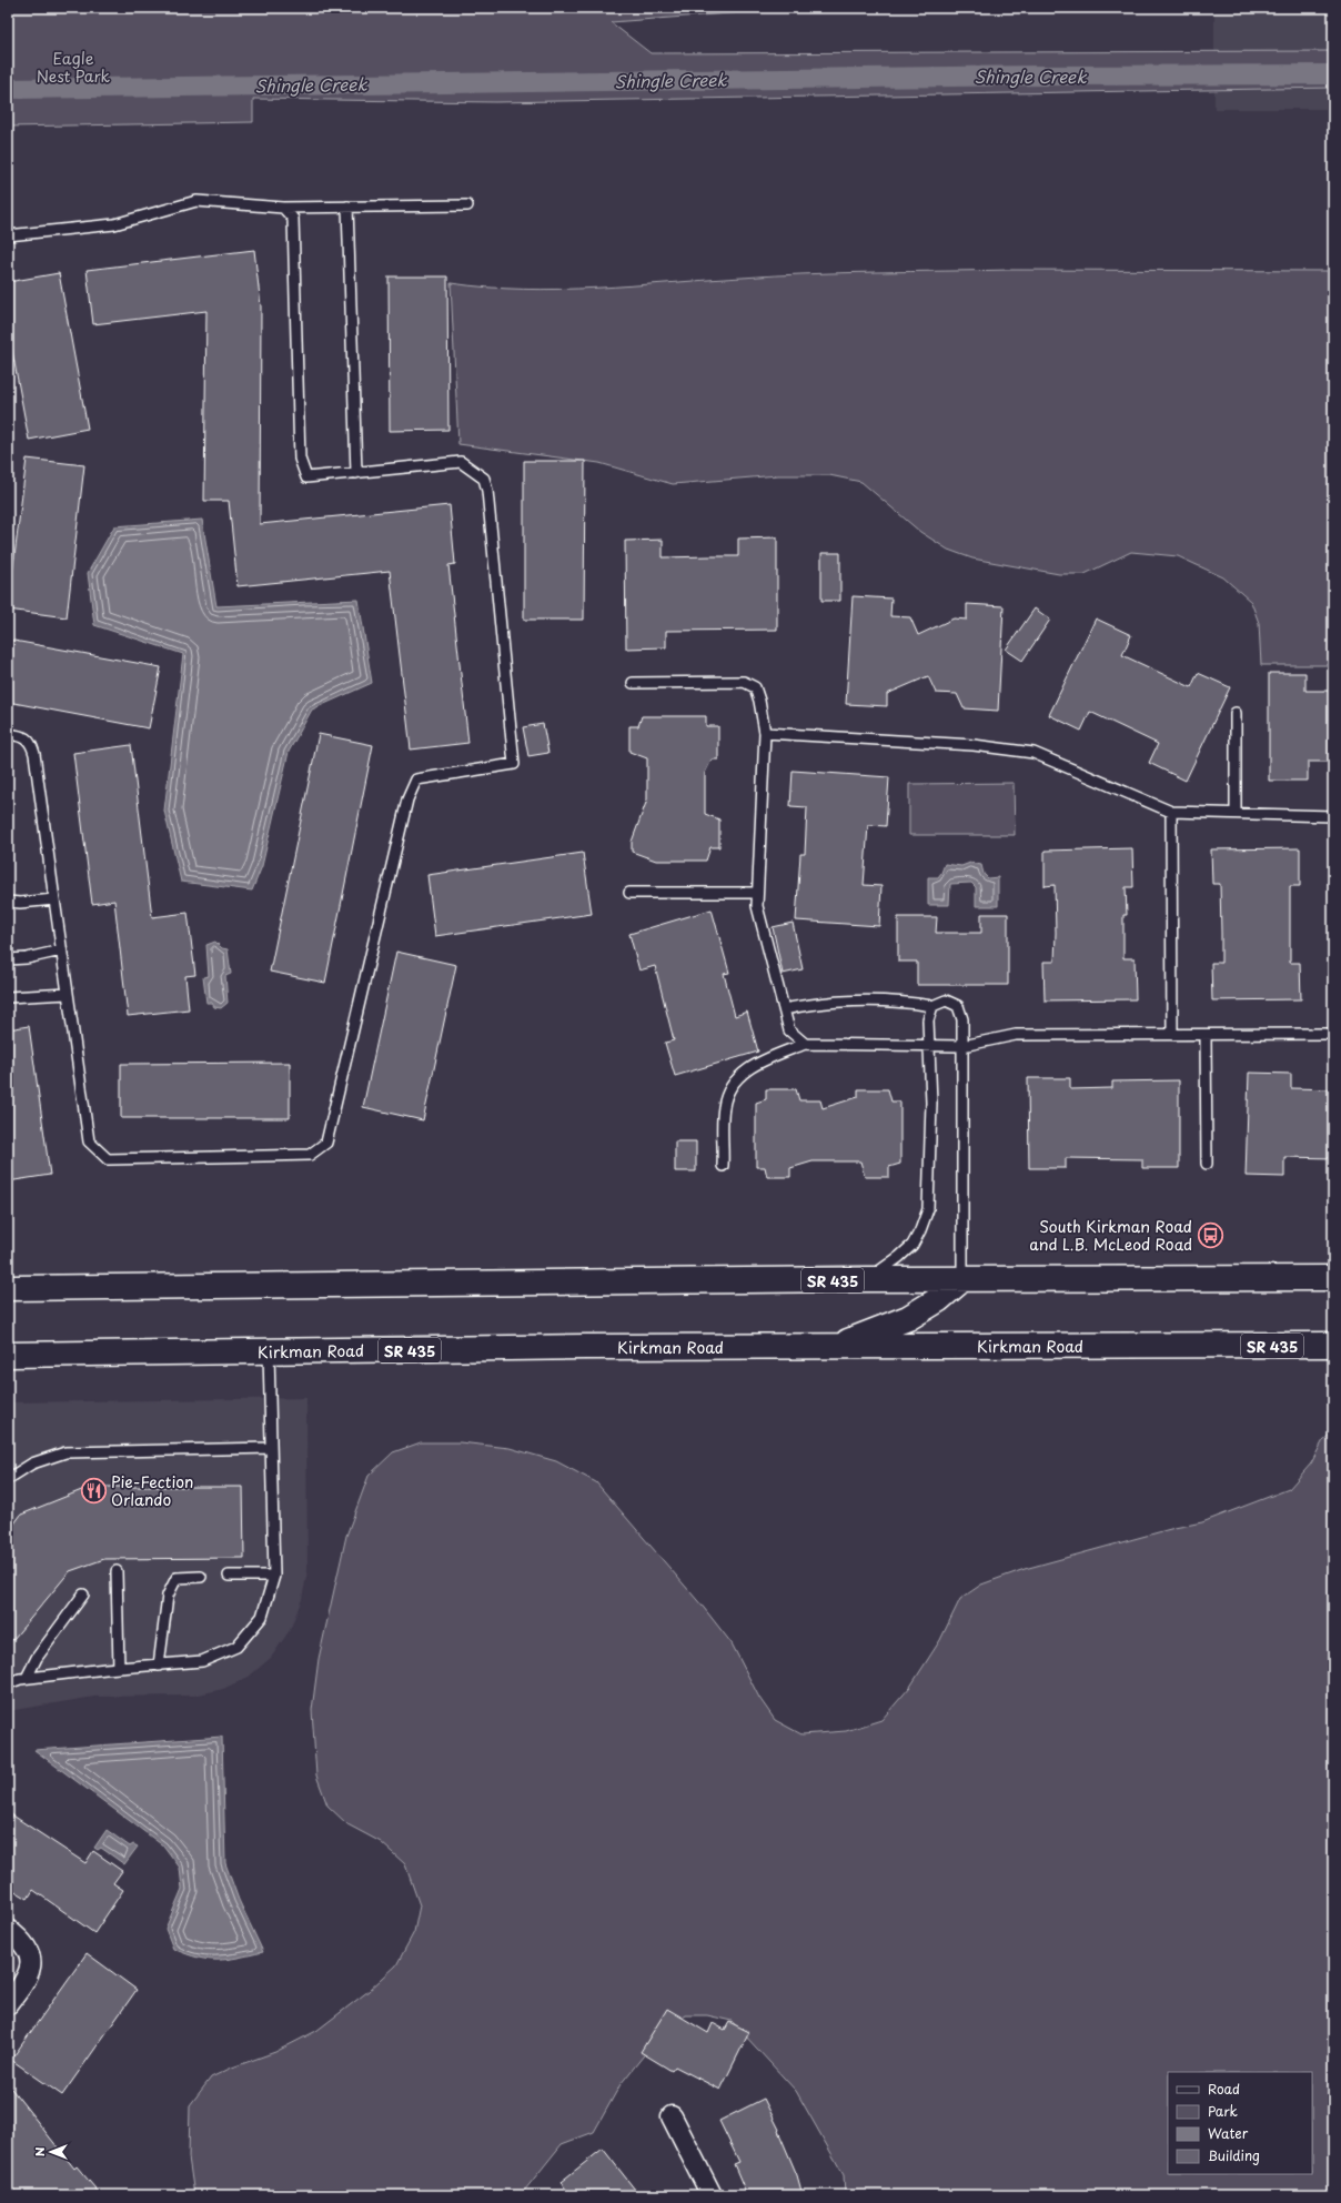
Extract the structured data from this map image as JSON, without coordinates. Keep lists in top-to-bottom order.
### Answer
{
  "streets": {
    "main road": ["SR 435", "Kirkman Road"]
  },
  "water": ["Shingle Creek"],
  "parks": ["Eagle Nest Park"],
  "places": {
    "bus stop": ["South Kirkman Road and L.B. McLeod Road"],
    "restaurant": ["Pie-Fection Orlando"]
  },
  "legend": [
    "Road",
    "Park",
    "Water",
    "Building"
  ],
  "north": "left"
}
